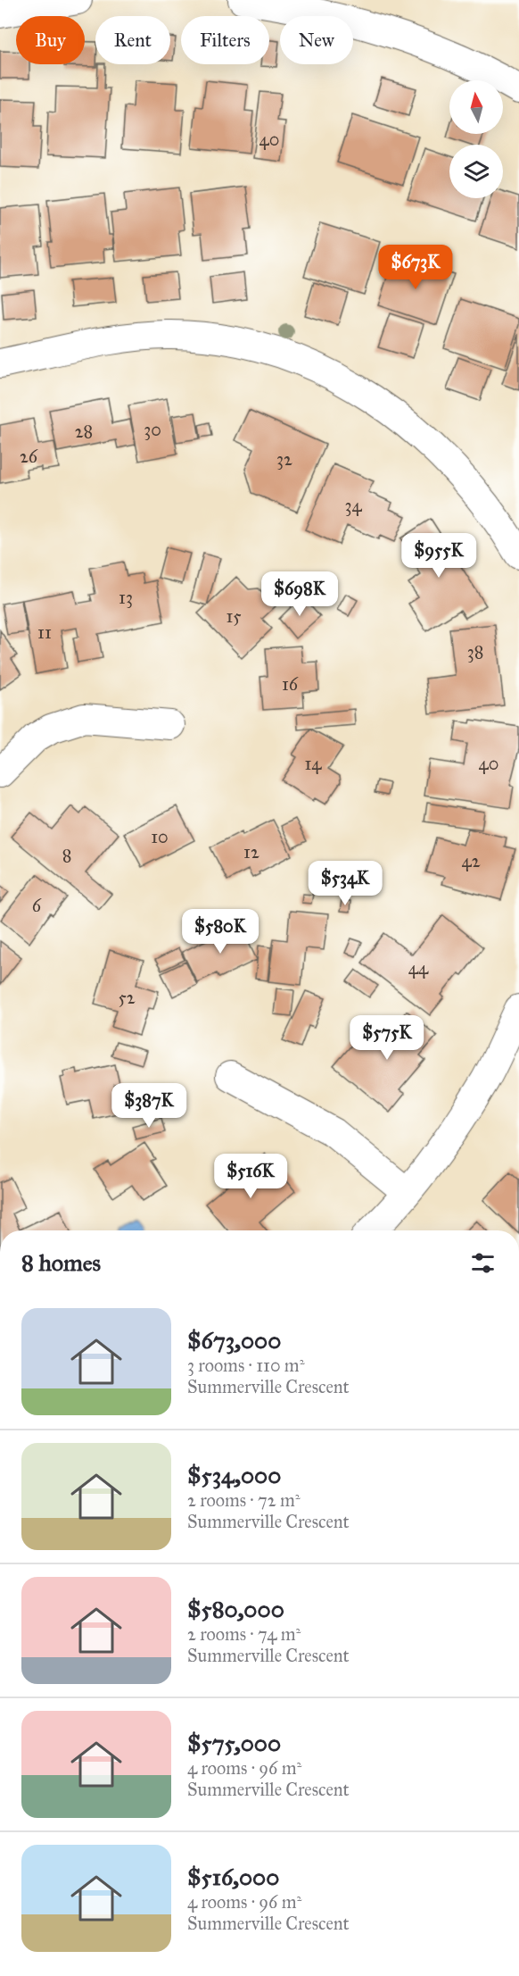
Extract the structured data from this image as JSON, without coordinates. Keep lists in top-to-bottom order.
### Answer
{
  "house_numbers": [
    "40",
    "30",
    "28",
    "26",
    "32",
    "34",
    "13",
    "15",
    "11",
    "38",
    "16",
    "14",
    "40",
    "10",
    "12",
    "8",
    "42",
    "6",
    "44",
    "52"
  ],
  "north": "top",
  "page": {
    "chip": [
      "Buy",
      "Rent",
      "Filters",
      "New"
    ],
    "price": [
      "$673K",
      "$955K",
      "$698K",
      "$534K",
      "$580K",
      "$575K",
      "$387K",
      "$516K"
    ],
    "heading": "8 homes",
    "list": [
      {
        "name": "$673,000",
        "note": "3 rooms · 110 m² · Summerville Crescent"
      },
      {
        "name": "$534,000",
        "note": "2 rooms · 72 m² · Summerville Crescent"
      },
      {
        "name": "$580,000",
        "note": "2 rooms · 74 m² · Summerville Crescent"
      },
      {
        "name": "$575,000",
        "note": "4 rooms · 96 m² · Summerville Crescent"
      },
      {
        "name": "$516,000",
        "note": "4 rooms · 96 m² · Summerville Crescent"
      }
    ]
  }
}
